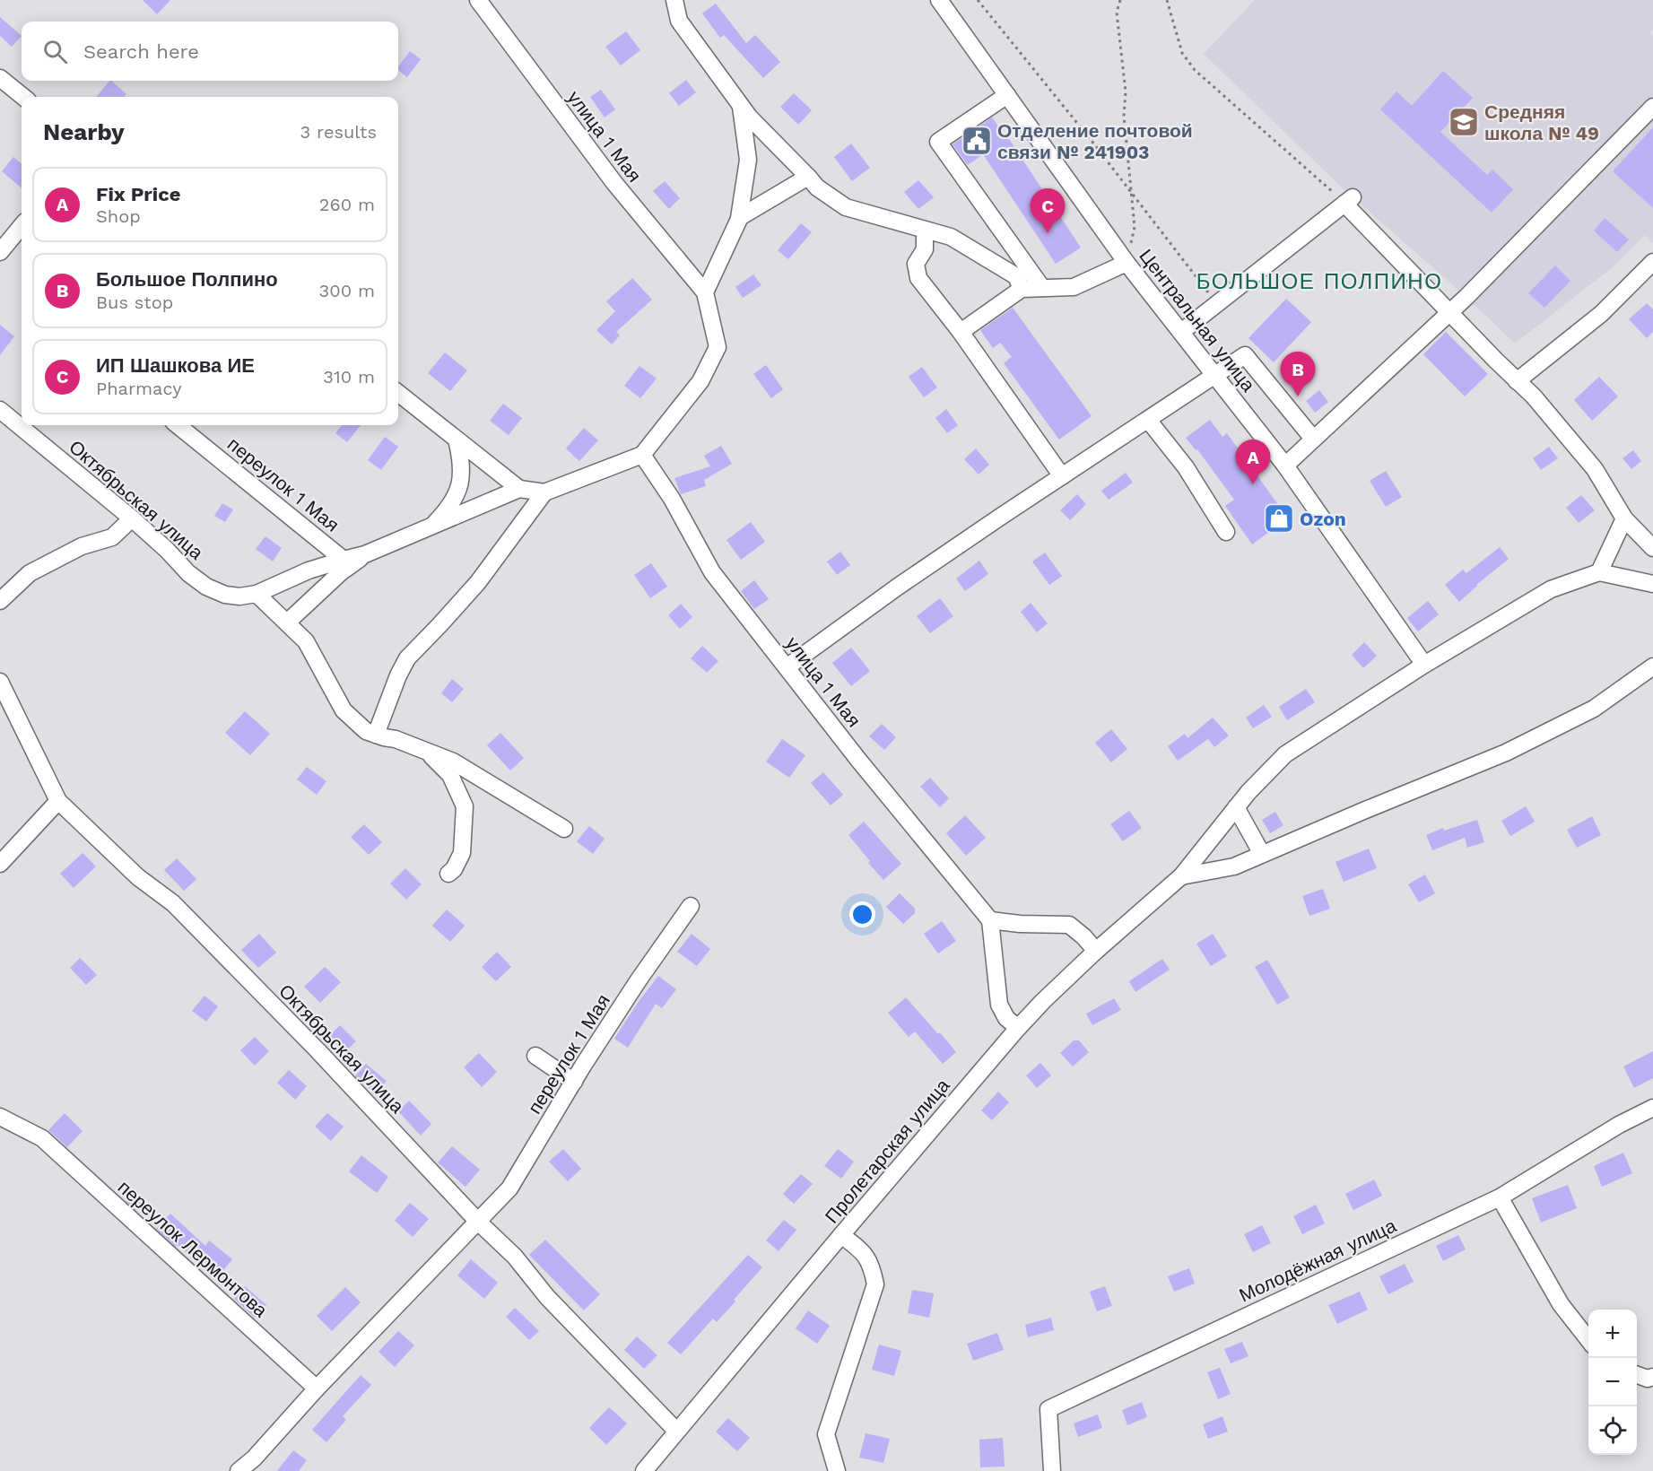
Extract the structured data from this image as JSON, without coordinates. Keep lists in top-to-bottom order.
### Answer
{
  "streets": {
    "street": [
      "улица 1 Мая",
      "Центральная улица",
      "переулок 1 Мая",
      "Октябрьская улица",
      "Пролетарская улица",
      "переулок Лермонтова",
      "Молодёжная улица"
    ]
  },
  "crossings": [
    ["переулок 1 Мая", "Октябрьская улица"],
    ["Октябрьская улица", "Пролетарская улица"]
  ],
  "districts": ["БОЛЬШОЕ ПОЛПИНО"],
  "places": {
    "school or university": ["Средняя школа № 49"],
    "public building": ["Отделение почтовой связи № 241903"],
    "shop": ["Ozon"]
  },
  "page": {
    "search": "Search here",
    "heading": ["Nearby", "3 results"],
    "list": [
      {
        "mark": "A",
        "name": "Fix Price",
        "note": "Shop",
        "value": "260 m"
      },
      {
        "mark": "B",
        "name": "Большое Полпино",
        "note": "Bus stop",
        "value": "300 m"
      },
      {
        "mark": "C",
        "name": "ИП Шашкова ИЕ",
        "note": "Pharmacy",
        "value": "310 m"
      }
    ],
    "pins": ["C", "B", "A"],
    "map_buttons": ["+", "−"]
  }
}
